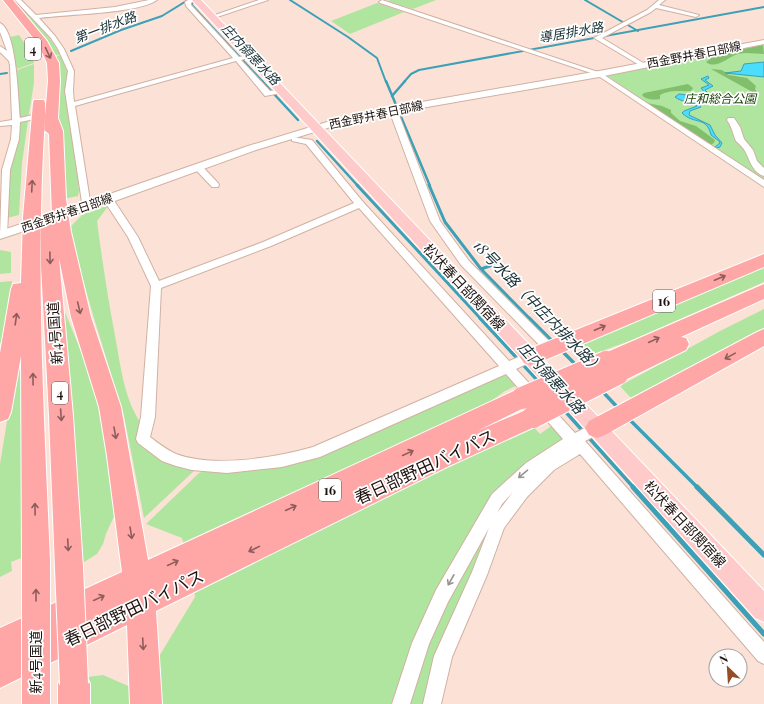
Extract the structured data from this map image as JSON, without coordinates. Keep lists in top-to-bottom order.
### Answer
{
  "streets": {
    "highway": [
      "4",
      "16",
      "新4号国道",
      "春日部野田バイパス"
    ],
    "main road": ["西金野井春日部線", "松伏春日部関宿線"]
  },
  "crossings": [
    ["4", "西金野井春日部線"],
    ["4", "新4号国道"],
    ["西金野井春日部線", "松伏春日部関宿線"],
    ["西金野井春日部線", "新4号国道"],
    ["松伏春日部関宿線", "16"]
  ],
  "water": [
    "第一排水路",
    "導居排水路",
    "庄内領悪水路",
    "18号水路（中庄内排水路）"
  ],
  "parks": ["庄和総合公園"],
  "north": "top left"
}
